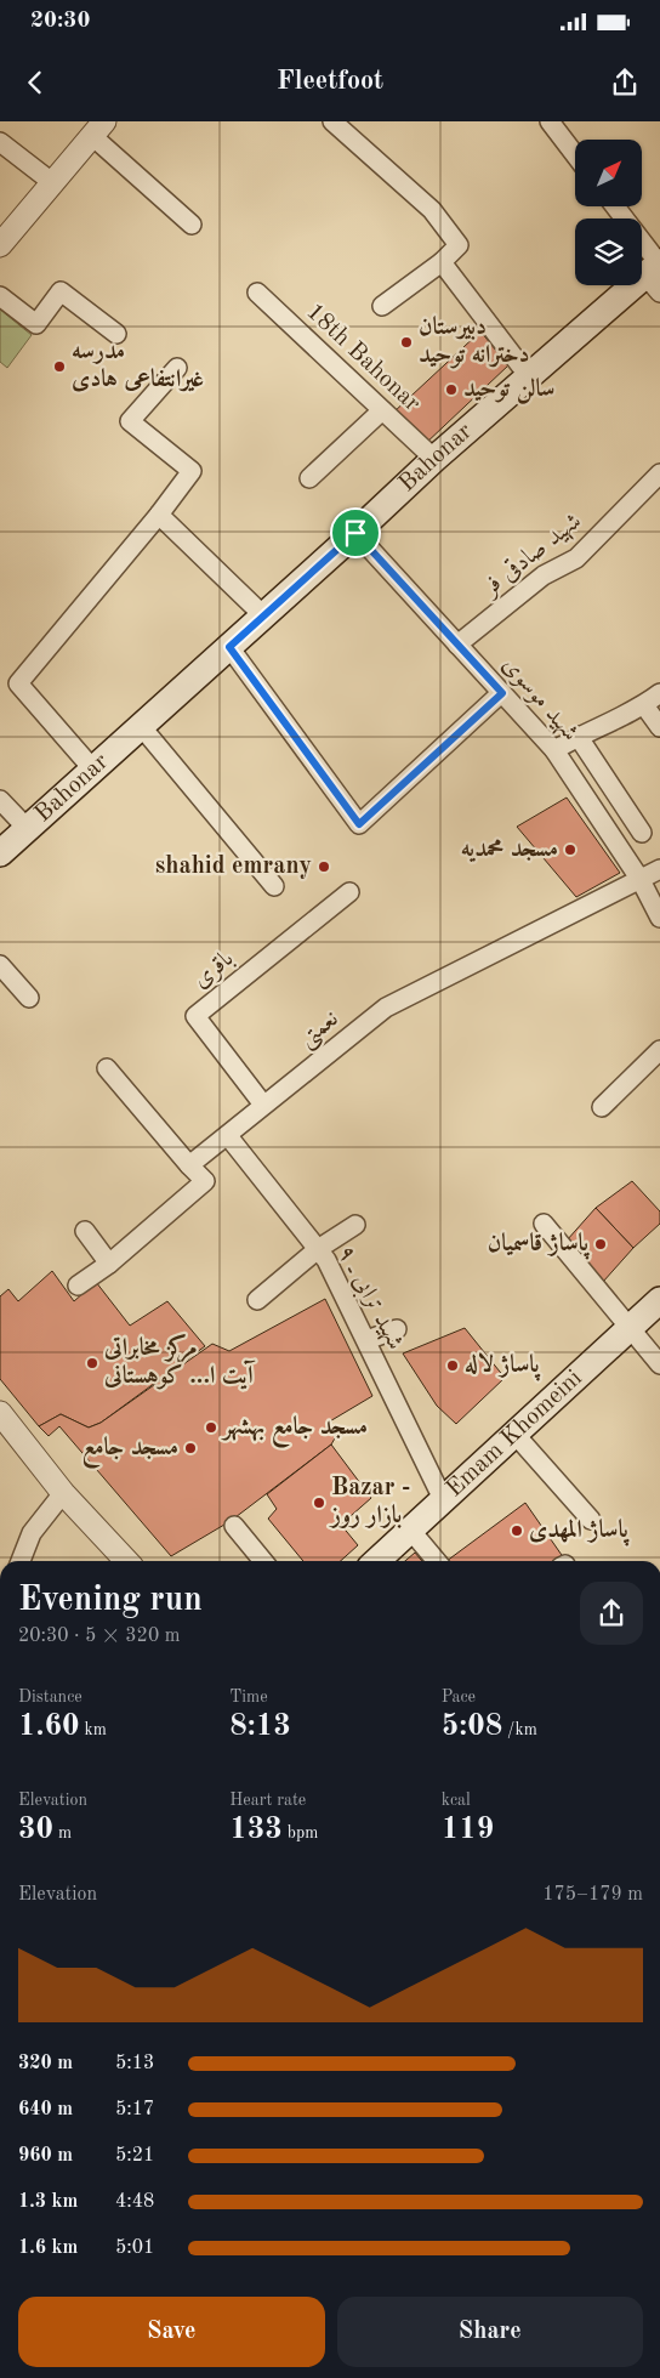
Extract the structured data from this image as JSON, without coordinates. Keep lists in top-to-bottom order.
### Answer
{
  "streets": {
    "main road": ["Bahonar", "Emam Khomeini"],
    "street": [
      "18th Bahonar",
      "شهید صادقی فر",
      "شهید موسوی",
      "باقری",
      "نعمتی",
      "شهید ترابی ـ ۹"
    ]
  },
  "crossings": [
    ["18th Bahonar", "Bahonar"],
    ["Bahonar", "شهید موسوی"],
    ["شهید صادقی فر", "شهید موسوی"],
    ["شهید موسوی", "نعمتی"],
    ["باقری", "نعمتی"],
    ["نعمتی", "شهید ترابی ـ ۹"],
    ["شهید ترابی ـ ۹", "Emam Khomeini"]
  ],
  "places": [
    "دبیرستان دخترانه توحید",
    "مدرسه غیرانتفاعی هادی",
    "سالن توحید",
    "مسجد محمدیه",
    "shahid emrany",
    "پاساژ قاسمیان",
    "مرکز مخابراتی آیت ا... کوهستانی",
    "پاساژ لاله",
    "مسجد جامع بهشهر",
    "مسجد جامع",
    "Bazar - بازار روز",
    "پاساژ المهدی"
  ],
  "north": "top right",
  "page": {
    "status": "20:30",
    "header": "Fleetfoot",
    "heading": ["Evening run", "20:30 · 5 × 320 m"],
    "stats": [
      ["Distance", "1.60 km"],
      ["Time", "8:13"],
      ["Pace", "5:08 /km"],
      ["Elevation", "30 m"],
      ["Heart rate", "133 bpm"],
      ["kcal", "119"]
    ],
    "chart": ["Elevation", "175–179 m"],
    "list": [
      {
        "name": "320 m",
        "note": "5:13"
      },
      {
        "name": "640 m",
        "note": "5:17"
      },
      {
        "name": "960 m",
        "note": "5:21"
      },
      {
        "name": "1.3 km",
        "note": "4:48"
      },
      {
        "name": "1.6 km",
        "note": "5:01"
      }
    ],
    "buttons": ["Save", "Share"]
  }
}
